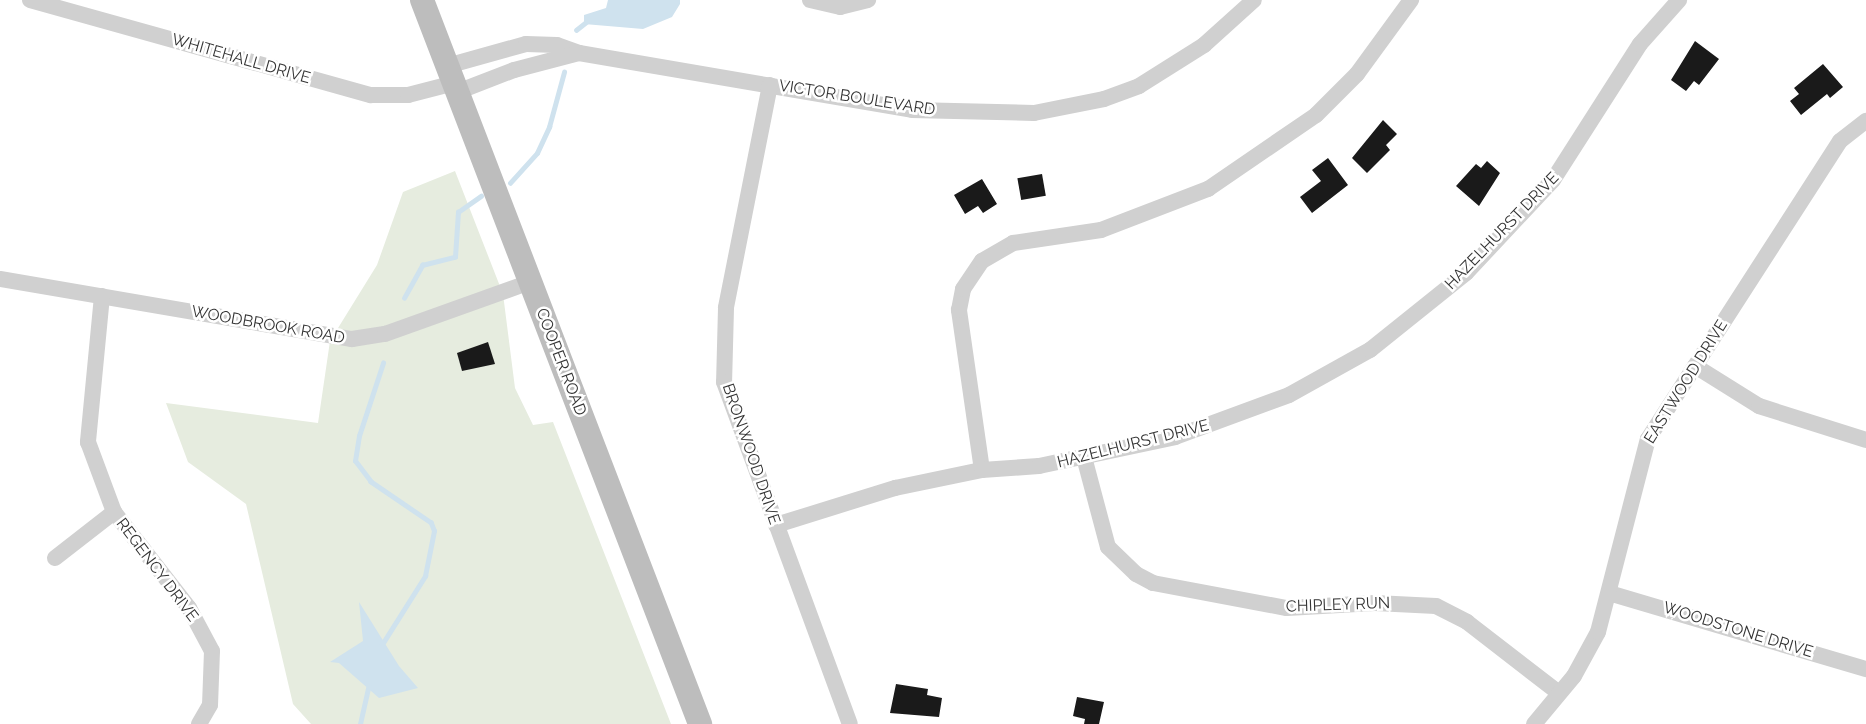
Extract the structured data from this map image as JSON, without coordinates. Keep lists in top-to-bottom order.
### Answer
{
  "streets": {
    "street": [
      "WHITEHALL DRIVE",
      "VICTOR BOULEVARD",
      "HAZELHURST DRIVE",
      "WOODBROOK ROAD",
      "COOPER ROAD",
      "EASTWOOD DRIVE",
      "BRONWOOD DRIVE",
      "REGENCY DRIVE",
      "CHIPLEY RUN",
      "WOODSTONE DRIVE"
    ]
  },
  "crossings": [
    ["WHITEHALL DRIVE", "VICTOR BOULEVARD"],
    ["WHITEHALL DRIVE", "COOPER ROAD"],
    ["VICTOR BOULEVARD", "COOPER ROAD"],
    ["VICTOR BOULEVARD", "BRONWOOD DRIVE"],
    ["HAZELHURST DRIVE", "BRONWOOD DRIVE"],
    ["HAZELHURST DRIVE", "CHIPLEY RUN"],
    ["WOODBROOK ROAD", "COOPER ROAD"],
    ["WOODBROOK ROAD", "REGENCY DRIVE"],
    ["EASTWOOD DRIVE", "CHIPLEY RUN"],
    ["EASTWOOD DRIVE", "WOODSTONE DRIVE"]
  ]
}
